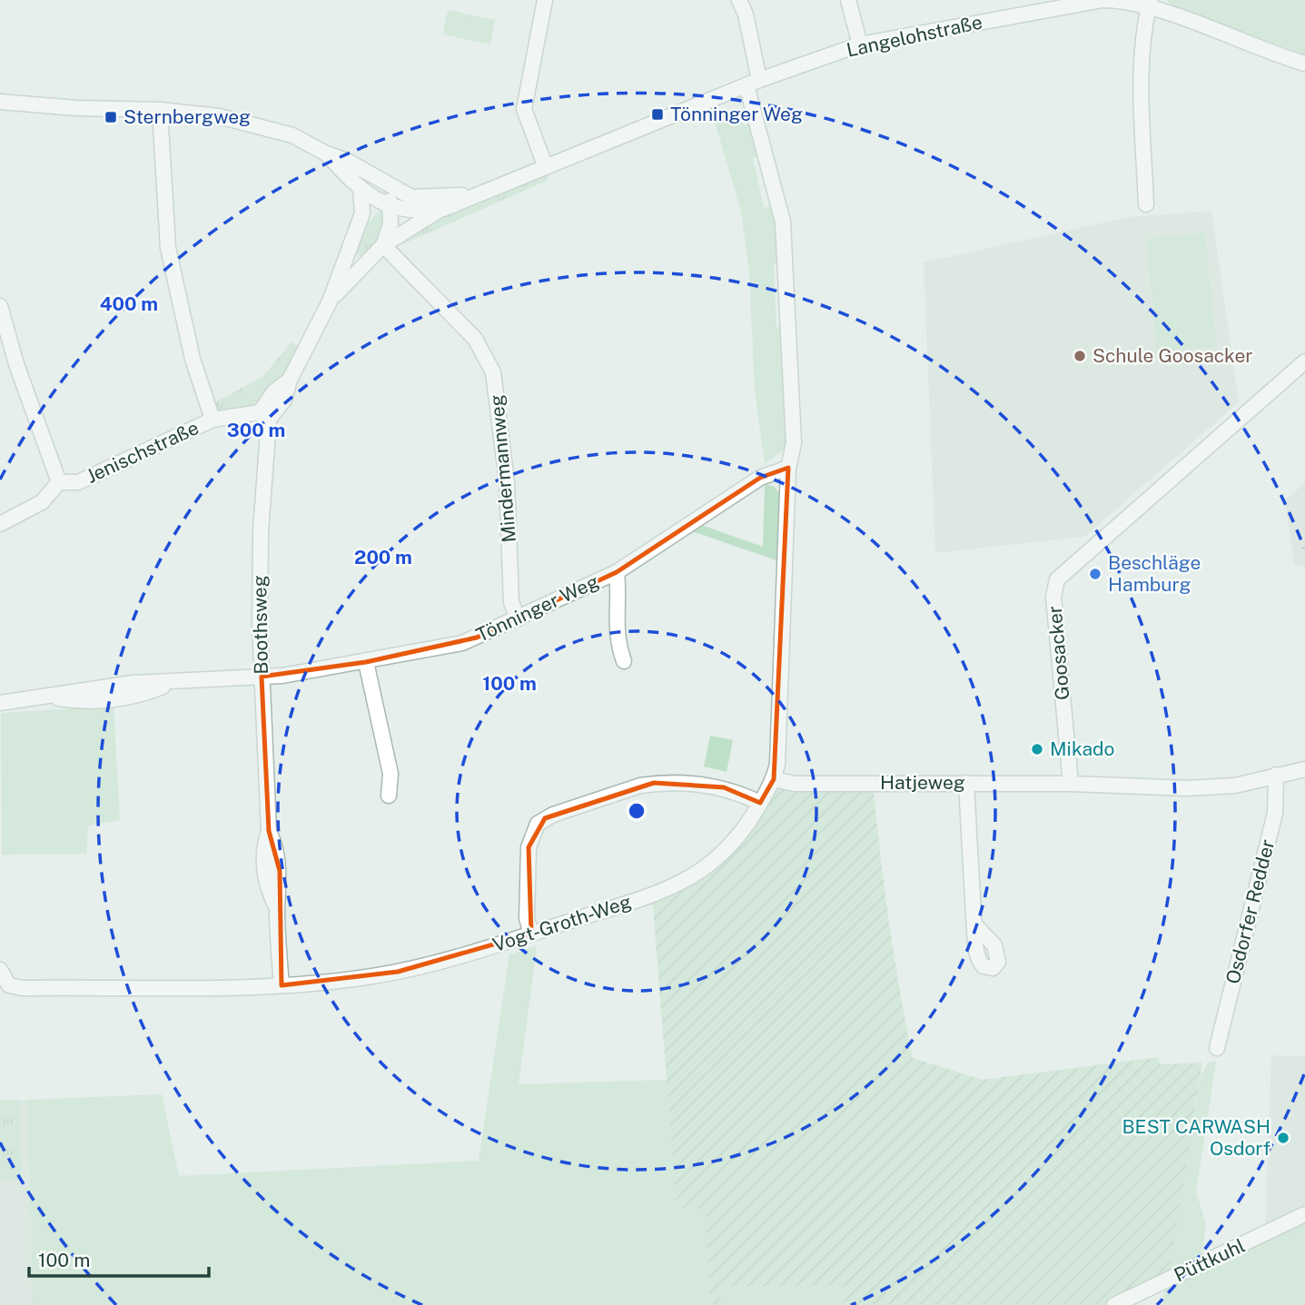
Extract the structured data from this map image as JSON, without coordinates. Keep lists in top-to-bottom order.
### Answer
{
  "streets": {
    "street": [
      "Langelohstraße",
      "Jenischstraße",
      "Mindermannweg",
      "Tönninger Weg",
      "Boothsweg",
      "Goosacker",
      "Hatjeweg",
      "Osdorfer Redder",
      "Vogt-Groth-Weg",
      "Püttkuhl"
    ]
  },
  "crossings": [
    ["Jenischstraße", "Boothsweg"],
    ["Mindermannweg", "Tönninger Weg"],
    ["Tönninger Weg", "Boothsweg"],
    ["Tönninger Weg", "Vogt-Groth-Weg"],
    ["Boothsweg", "Vogt-Groth-Weg"],
    ["Goosacker", "Hatjeweg"],
    ["Hatjeweg", "Vogt-Groth-Weg"]
  ],
  "places": {
    "transit": ["Tönninger Weg", "Sternbergweg"],
    "other": [
      "Schule Goosacker",
      "Beschläge Hamburg",
      "Mikado",
      "BEST CARWASH Osdorf"
    ]
  },
  "scale_bar": "100 m",
  "rings": [
    "400 m",
    "300 m",
    "200 m",
    "100 m"
  ]
}
